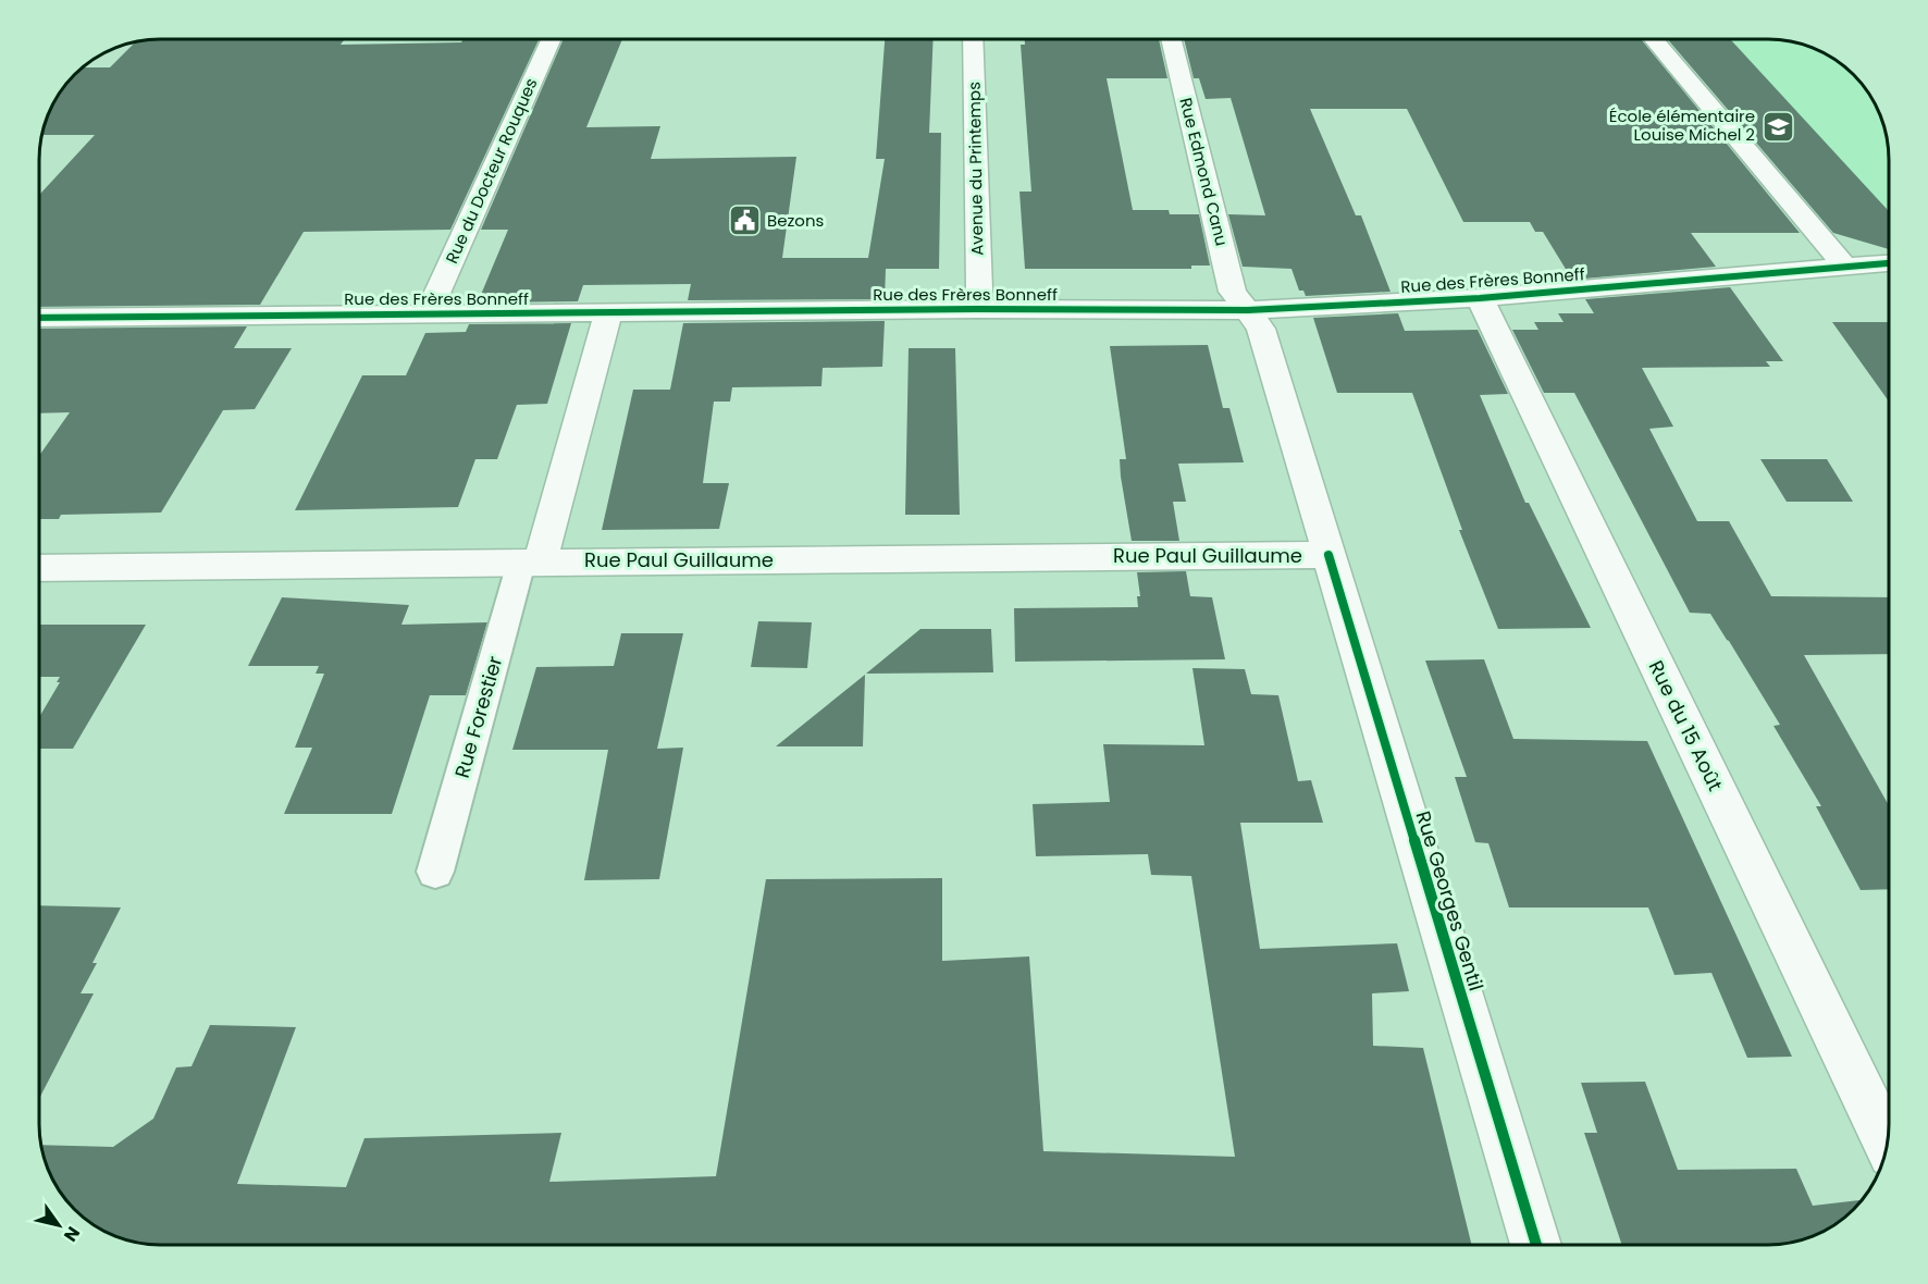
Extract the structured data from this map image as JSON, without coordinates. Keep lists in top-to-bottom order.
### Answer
{
  "streets": {
    "street": [
      "Avenue du Printemps",
      "Rue du Docteur Rouques",
      "Rue Edmond Canu",
      "Rue des Frères Bonneff",
      "Rue Paul Guillaume",
      "Rue Forestier",
      "Rue du 15 Août",
      "Rue Georges Gentil"
    ]
  },
  "crossings": [
    ["Avenue du Printemps", "Rue des Frères Bonneff"],
    ["Rue du Docteur Rouques", "Rue des Frères Bonneff"],
    ["Rue Edmond Canu", "Rue des Frères Bonneff"],
    ["Rue Edmond Canu", "Rue Georges Gentil"],
    ["Rue des Frères Bonneff", "Rue Forestier"],
    ["Rue des Frères Bonneff", "Rue du 15 Août"],
    ["Rue des Frères Bonneff", "Rue Georges Gentil"],
    ["Rue Paul Guillaume", "Rue Forestier"],
    ["Rue Paul Guillaume", "Rue Georges Gentil"]
  ],
  "places": {
    "school or university": ["École élémentaire Louise Michel 2"],
    "public building": ["Bezons"]
  },
  "north": "bottom right"
}
